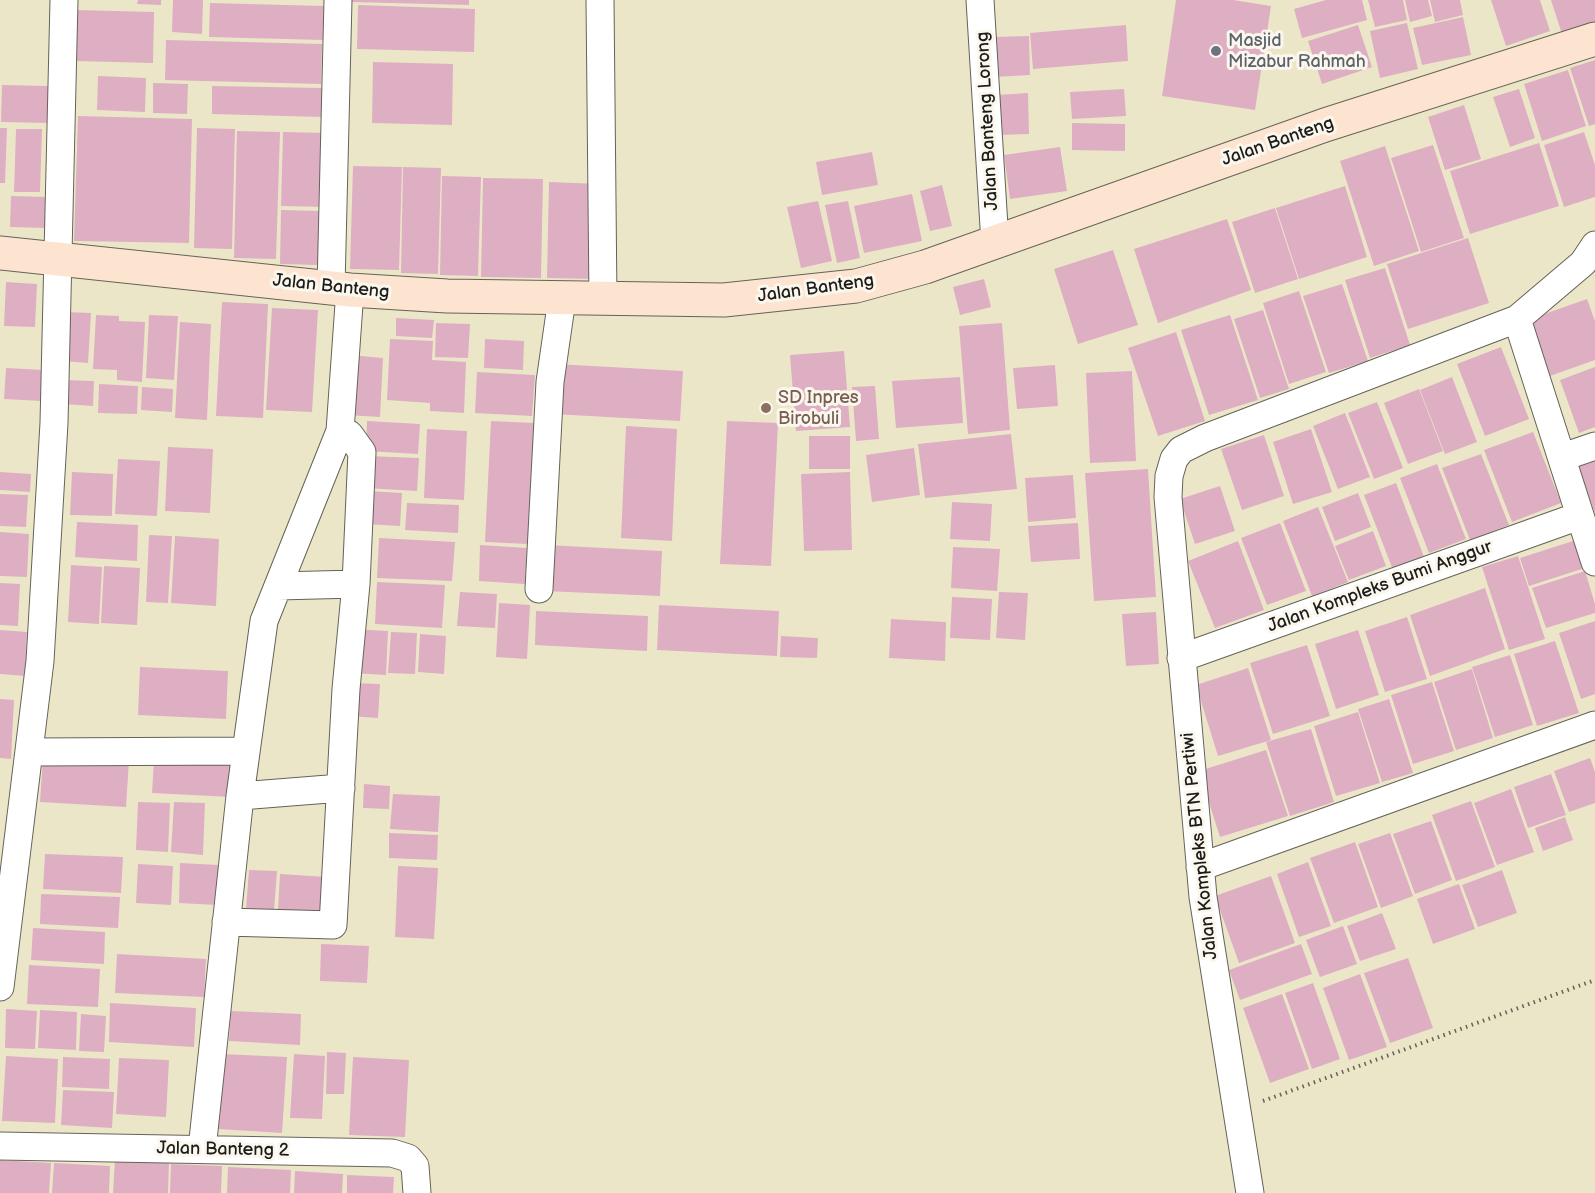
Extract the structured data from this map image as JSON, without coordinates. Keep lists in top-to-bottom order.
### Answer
{
  "streets": {
    "street": [
      "Jalan Banteng Lorong",
      "Jalan Banteng",
      "Jalan Kompleks Bumi Anggur",
      "Jalan Kompleks BTN Pertiwi",
      "Jalan Banteng 2"
    ]
  },
  "crossings": [
    ["Jalan Banteng Lorong", "Jalan Banteng"],
    ["Jalan Kompleks Bumi Anggur", "Jalan Kompleks BTN Pertiwi"]
  ],
  "places": ["Masjid Mizabur Rahmah", "SD Inpres Birobuli"]
}
